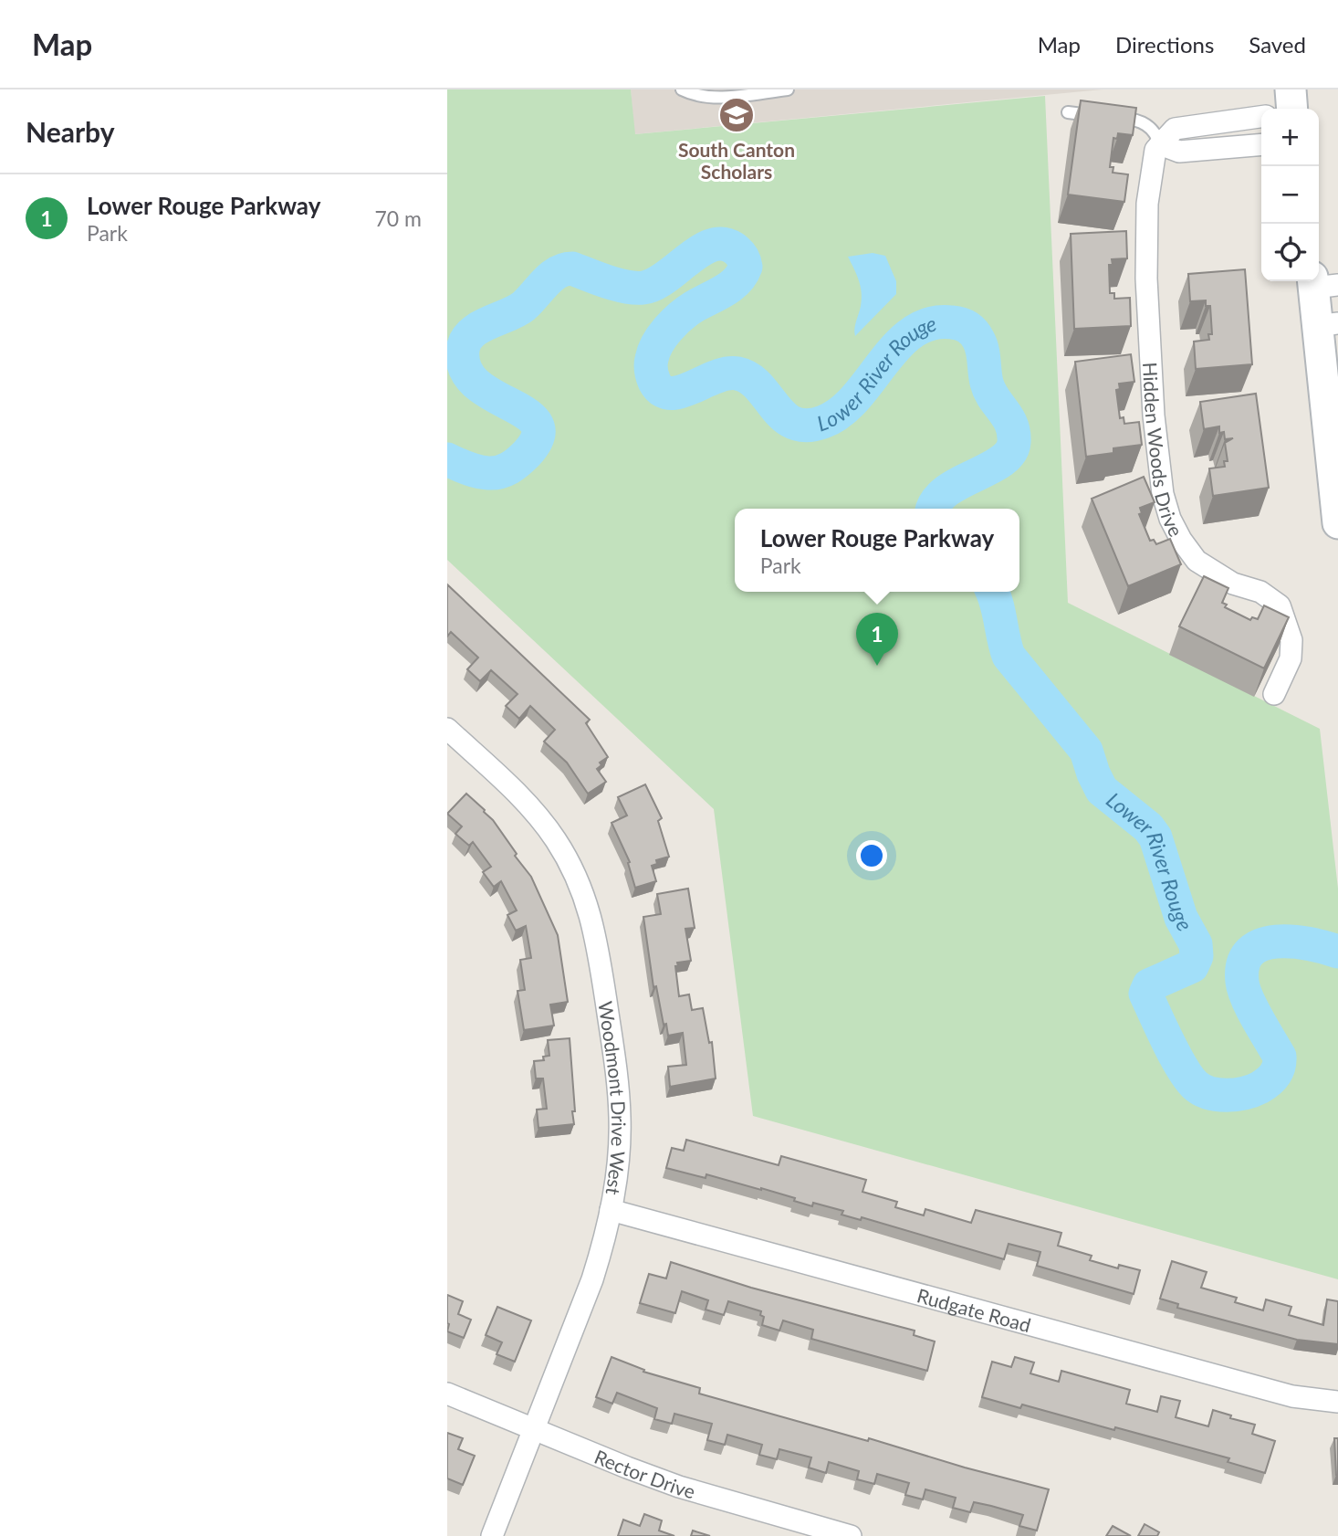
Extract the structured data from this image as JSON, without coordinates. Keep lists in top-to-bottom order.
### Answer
{
  "streets": {
    "street": [
      "Hidden Woods Drive",
      "Woodmont Drive West",
      "Rudgate Road",
      "Rector Drive"
    ]
  },
  "crossings": [
    ["Woodmont Drive West", "Rudgate Road"],
    ["Woodmont Drive West", "Rector Drive"]
  ],
  "water": ["Lower River Rouge"],
  "places": {
    "school or university": ["South Canton Scholars"]
  },
  "page": {
    "header": "Map",
    "nav": ["Map", "Directions", "Saved"],
    "heading": "Nearby",
    "map_buttons": ["+", "−"],
    "list": [
      {
        "mark": "1",
        "name": "Lower Rouge Parkway",
        "note": "Park",
        "value": "70 m"
      }
    ],
    "popup": ["Lower Rouge Parkway", "Park"],
    "pins": "1"
  }
}
